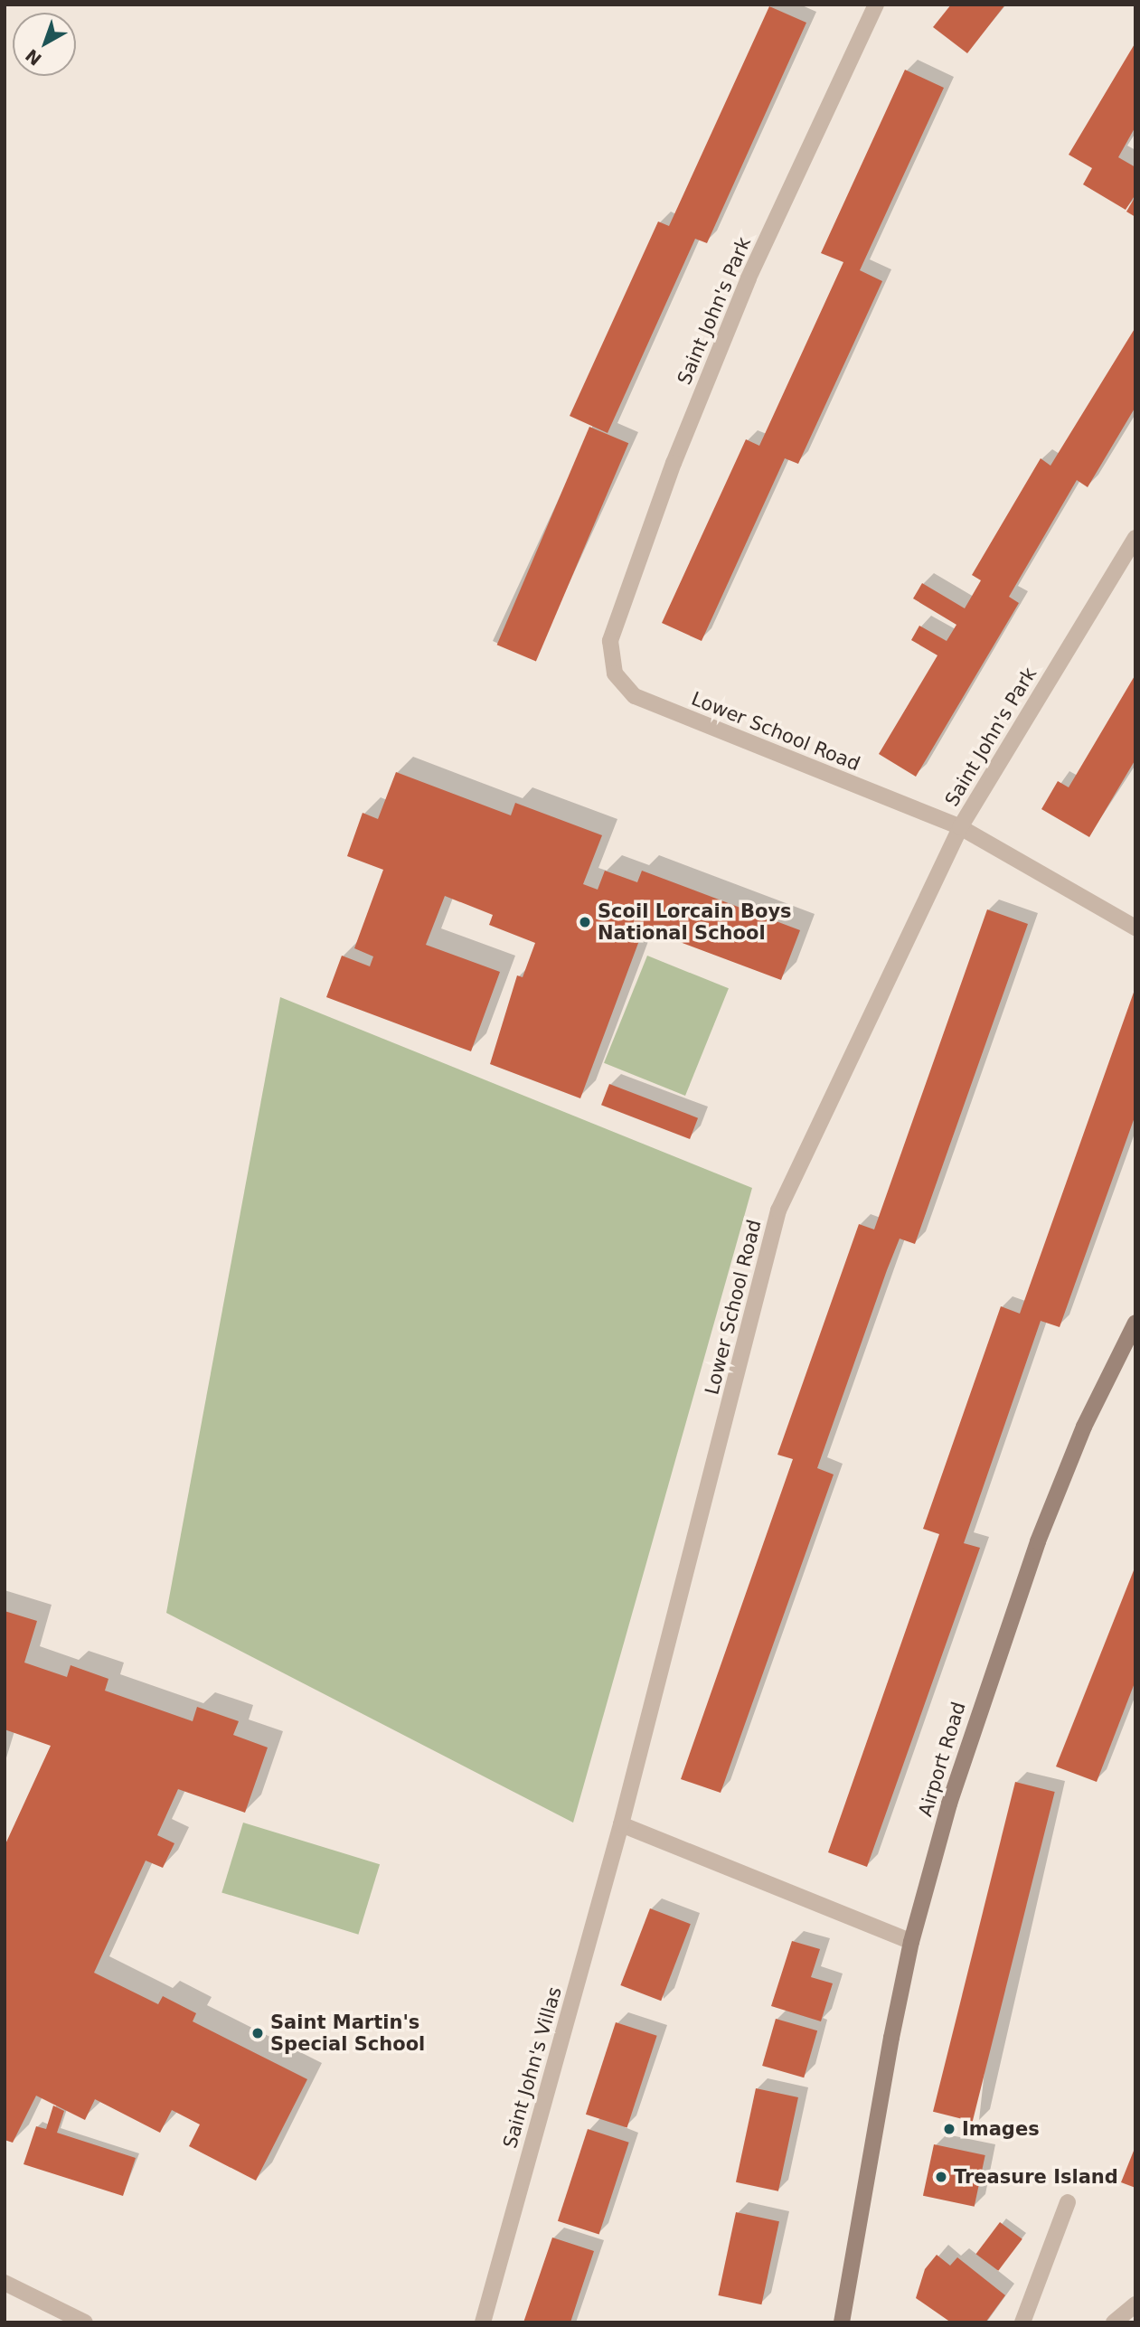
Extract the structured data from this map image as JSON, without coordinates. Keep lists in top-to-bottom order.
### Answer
{
  "streets": {
    "main road": ["Airport Road"],
    "street": ["Saint John's Park", "Lower School Road", "Saint John's Villas"]
  },
  "crossings": [
    ["Saint John's Park", "Lower School Road"],
    ["Lower School Road", "Saint John's Villas"]
  ],
  "places": [
    "Scoil Lorcain Boys National School",
    "Saint Martin's Special School",
    "Images",
    "Treasure Island"
  ],
  "north": "bottom left"
}
